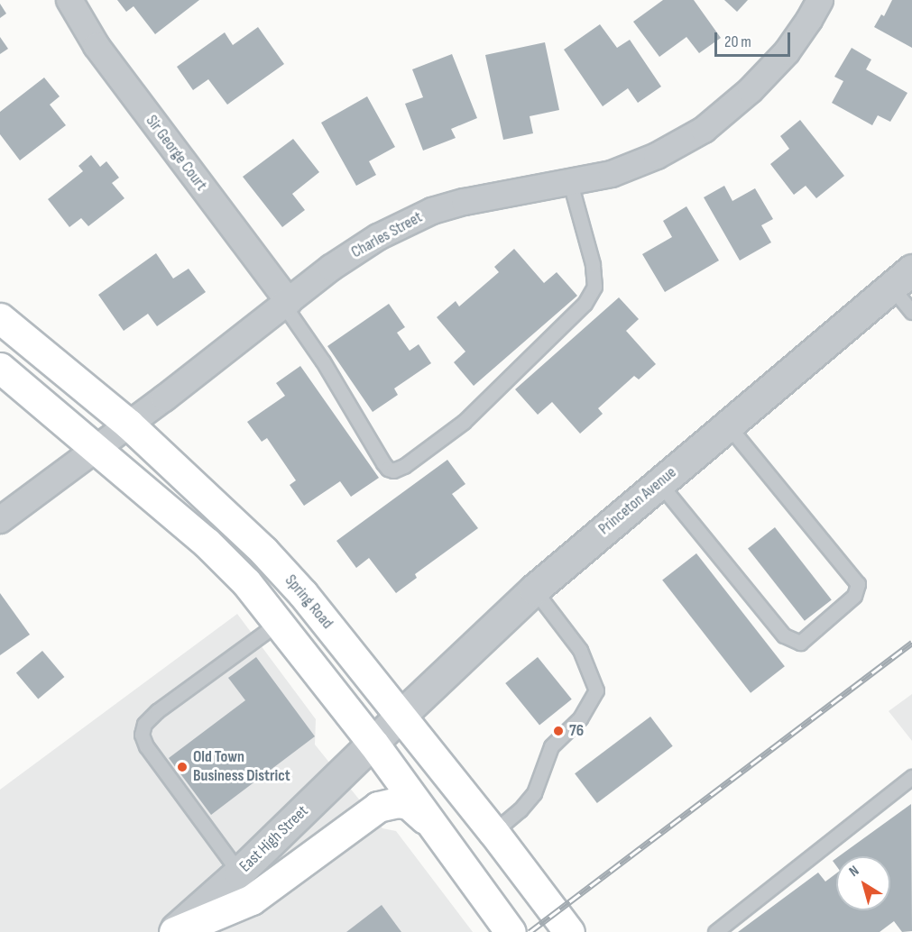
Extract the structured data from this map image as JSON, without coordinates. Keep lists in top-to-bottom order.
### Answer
{
  "streets": {
    "main road": ["Spring Road"],
    "street": [
      "Sir George Court",
      "Charles Street",
      "Princeton Avenue",
      "East High Street"
    ]
  },
  "crossings": [
    ["Sir George Court", "Charles Street"],
    ["Charles Street", "Spring Road"],
    ["Princeton Avenue", "Spring Road"],
    ["Princeton Avenue", "East High Street"]
  ],
  "places": ["76", "Old Town Business District"],
  "scale_bar": "20 m",
  "north": "top left"
}
